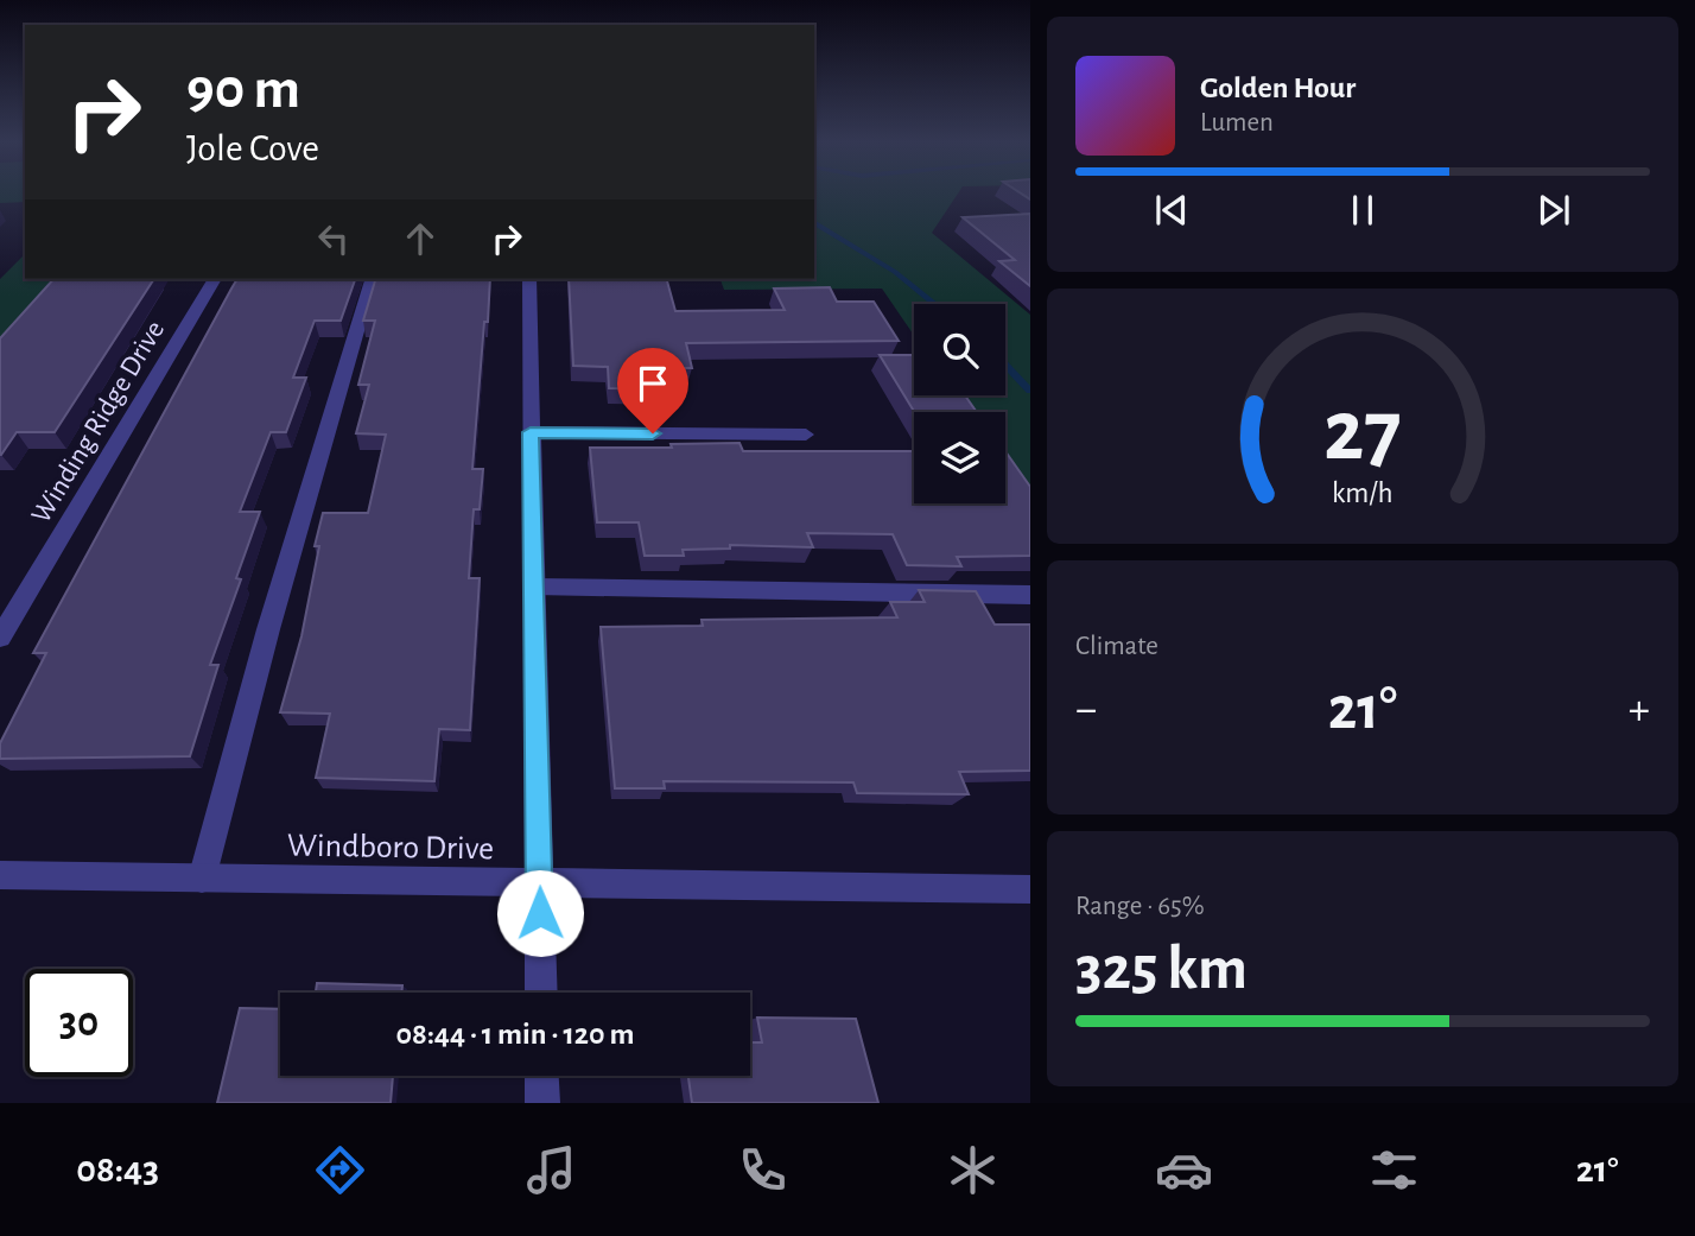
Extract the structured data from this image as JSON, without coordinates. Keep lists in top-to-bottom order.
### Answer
{
  "streets": {
    "street": ["Winding Ridge Drive", "Windboro Drive"]
  },
  "page": {
    "turn": ["90 m", "Jole Cove"],
    "song": ["Golden Hour", "Lumen"],
    "tile": [
      "Climate",
      ["Range · 65%", "325 km"]
    ],
    "heat": ["−", "21°", "+"],
    "limit": "30",
    "trip": "08:44 · 1 min · 120 m",
    "tabs": ["08:43", "21°"],
    "gauge": ["27", "km/h"]
  }
}
